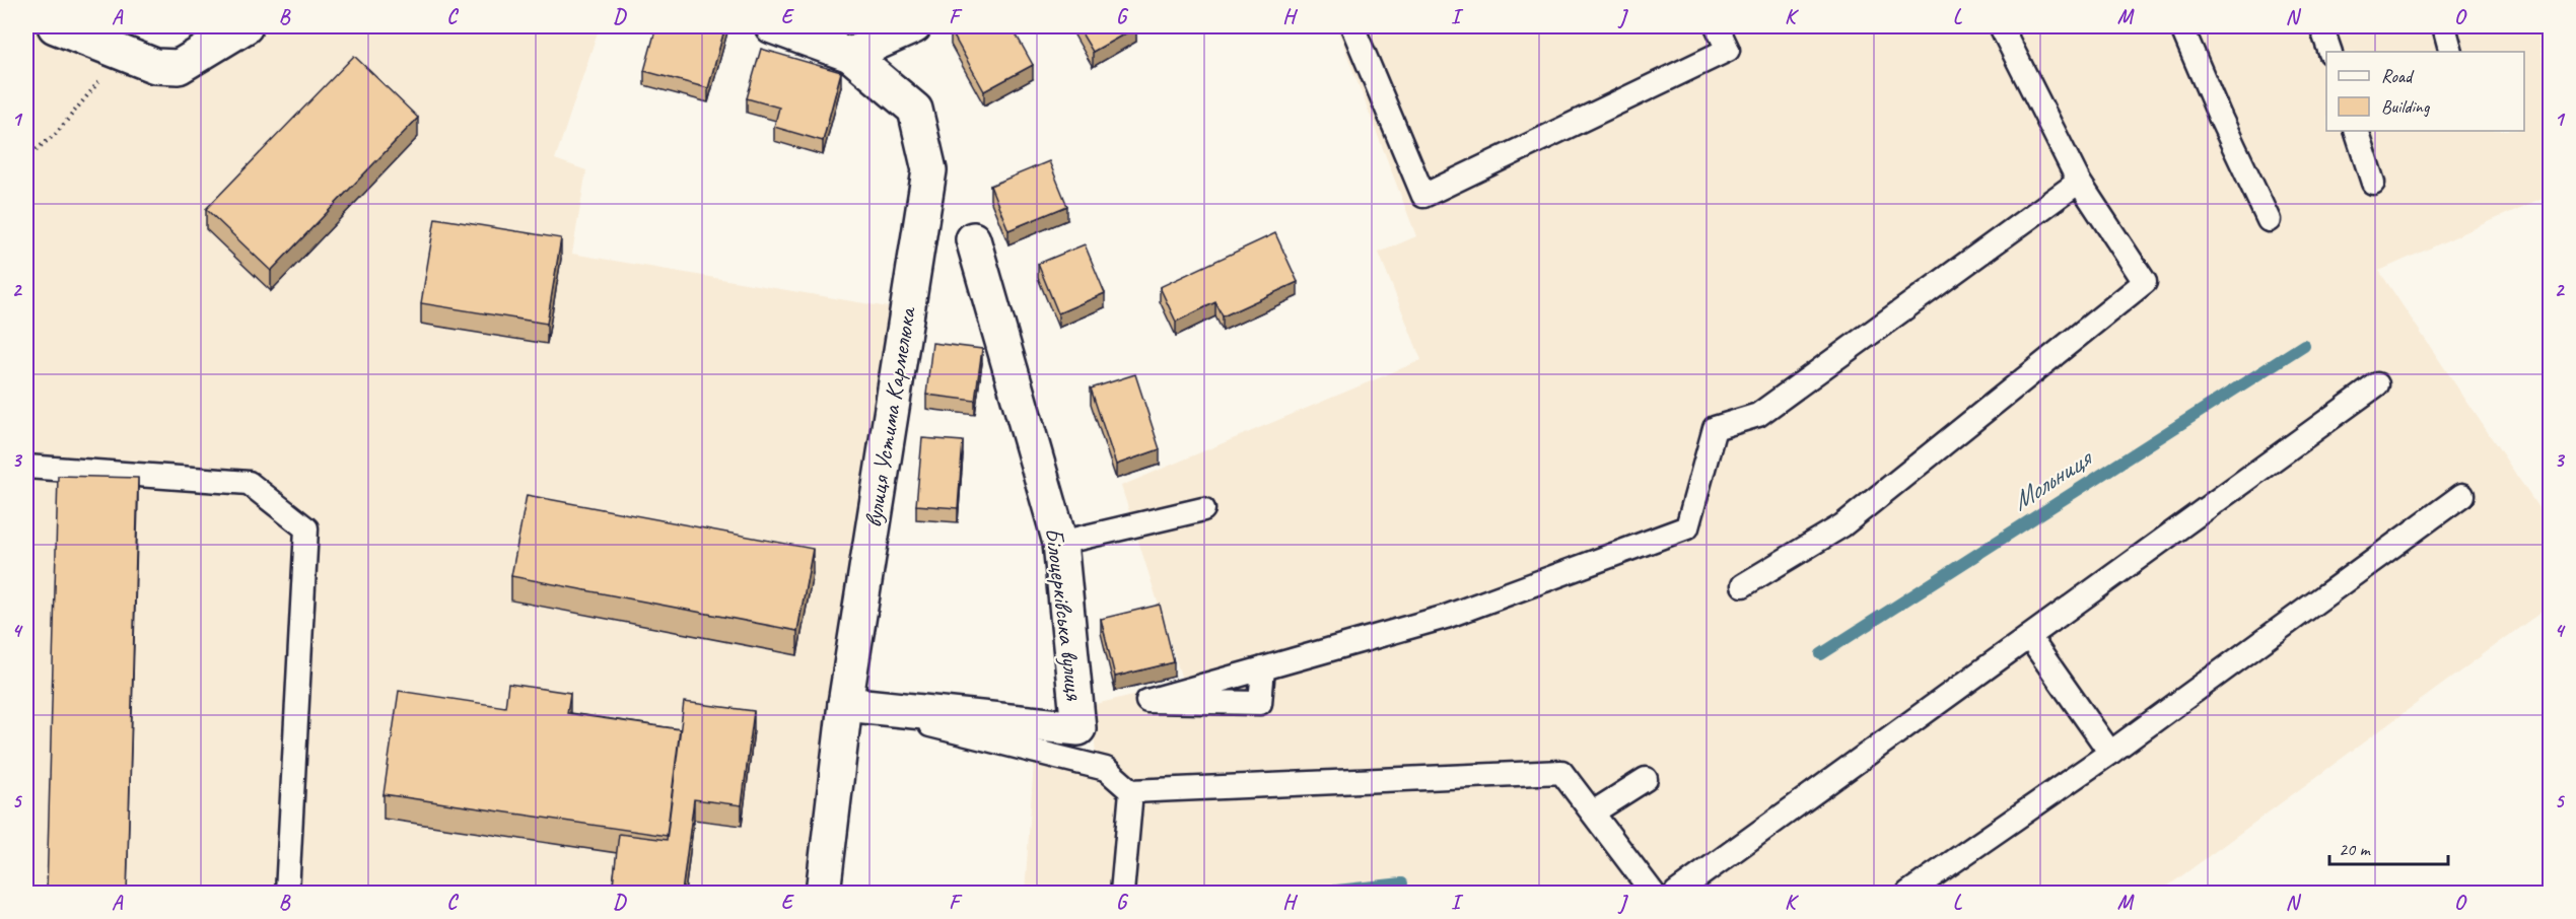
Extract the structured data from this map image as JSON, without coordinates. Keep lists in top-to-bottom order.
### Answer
{
  "streets": {
    "street": ["вулиця Устима Кармелюка", "Білоцерківська вулиця"]
  },
  "crossings": [
    ["вулиця Устима Кармелюка", "Білоцерківська вулиця"]
  ],
  "water": ["Мольниця"],
  "legend": ["Road", "Building"],
  "scale_bar": "20 m",
  "grid": {
    "columns": [
      "A",
      "B",
      "C",
      "D",
      "E",
      "F",
      "G",
      "H",
      "I",
      "J",
      "K",
      "L",
      "M",
      "N",
      "O"
    ],
    "rows": [
      "1",
      "2",
      "3",
      "4",
      "5"
    ]
  }
}
